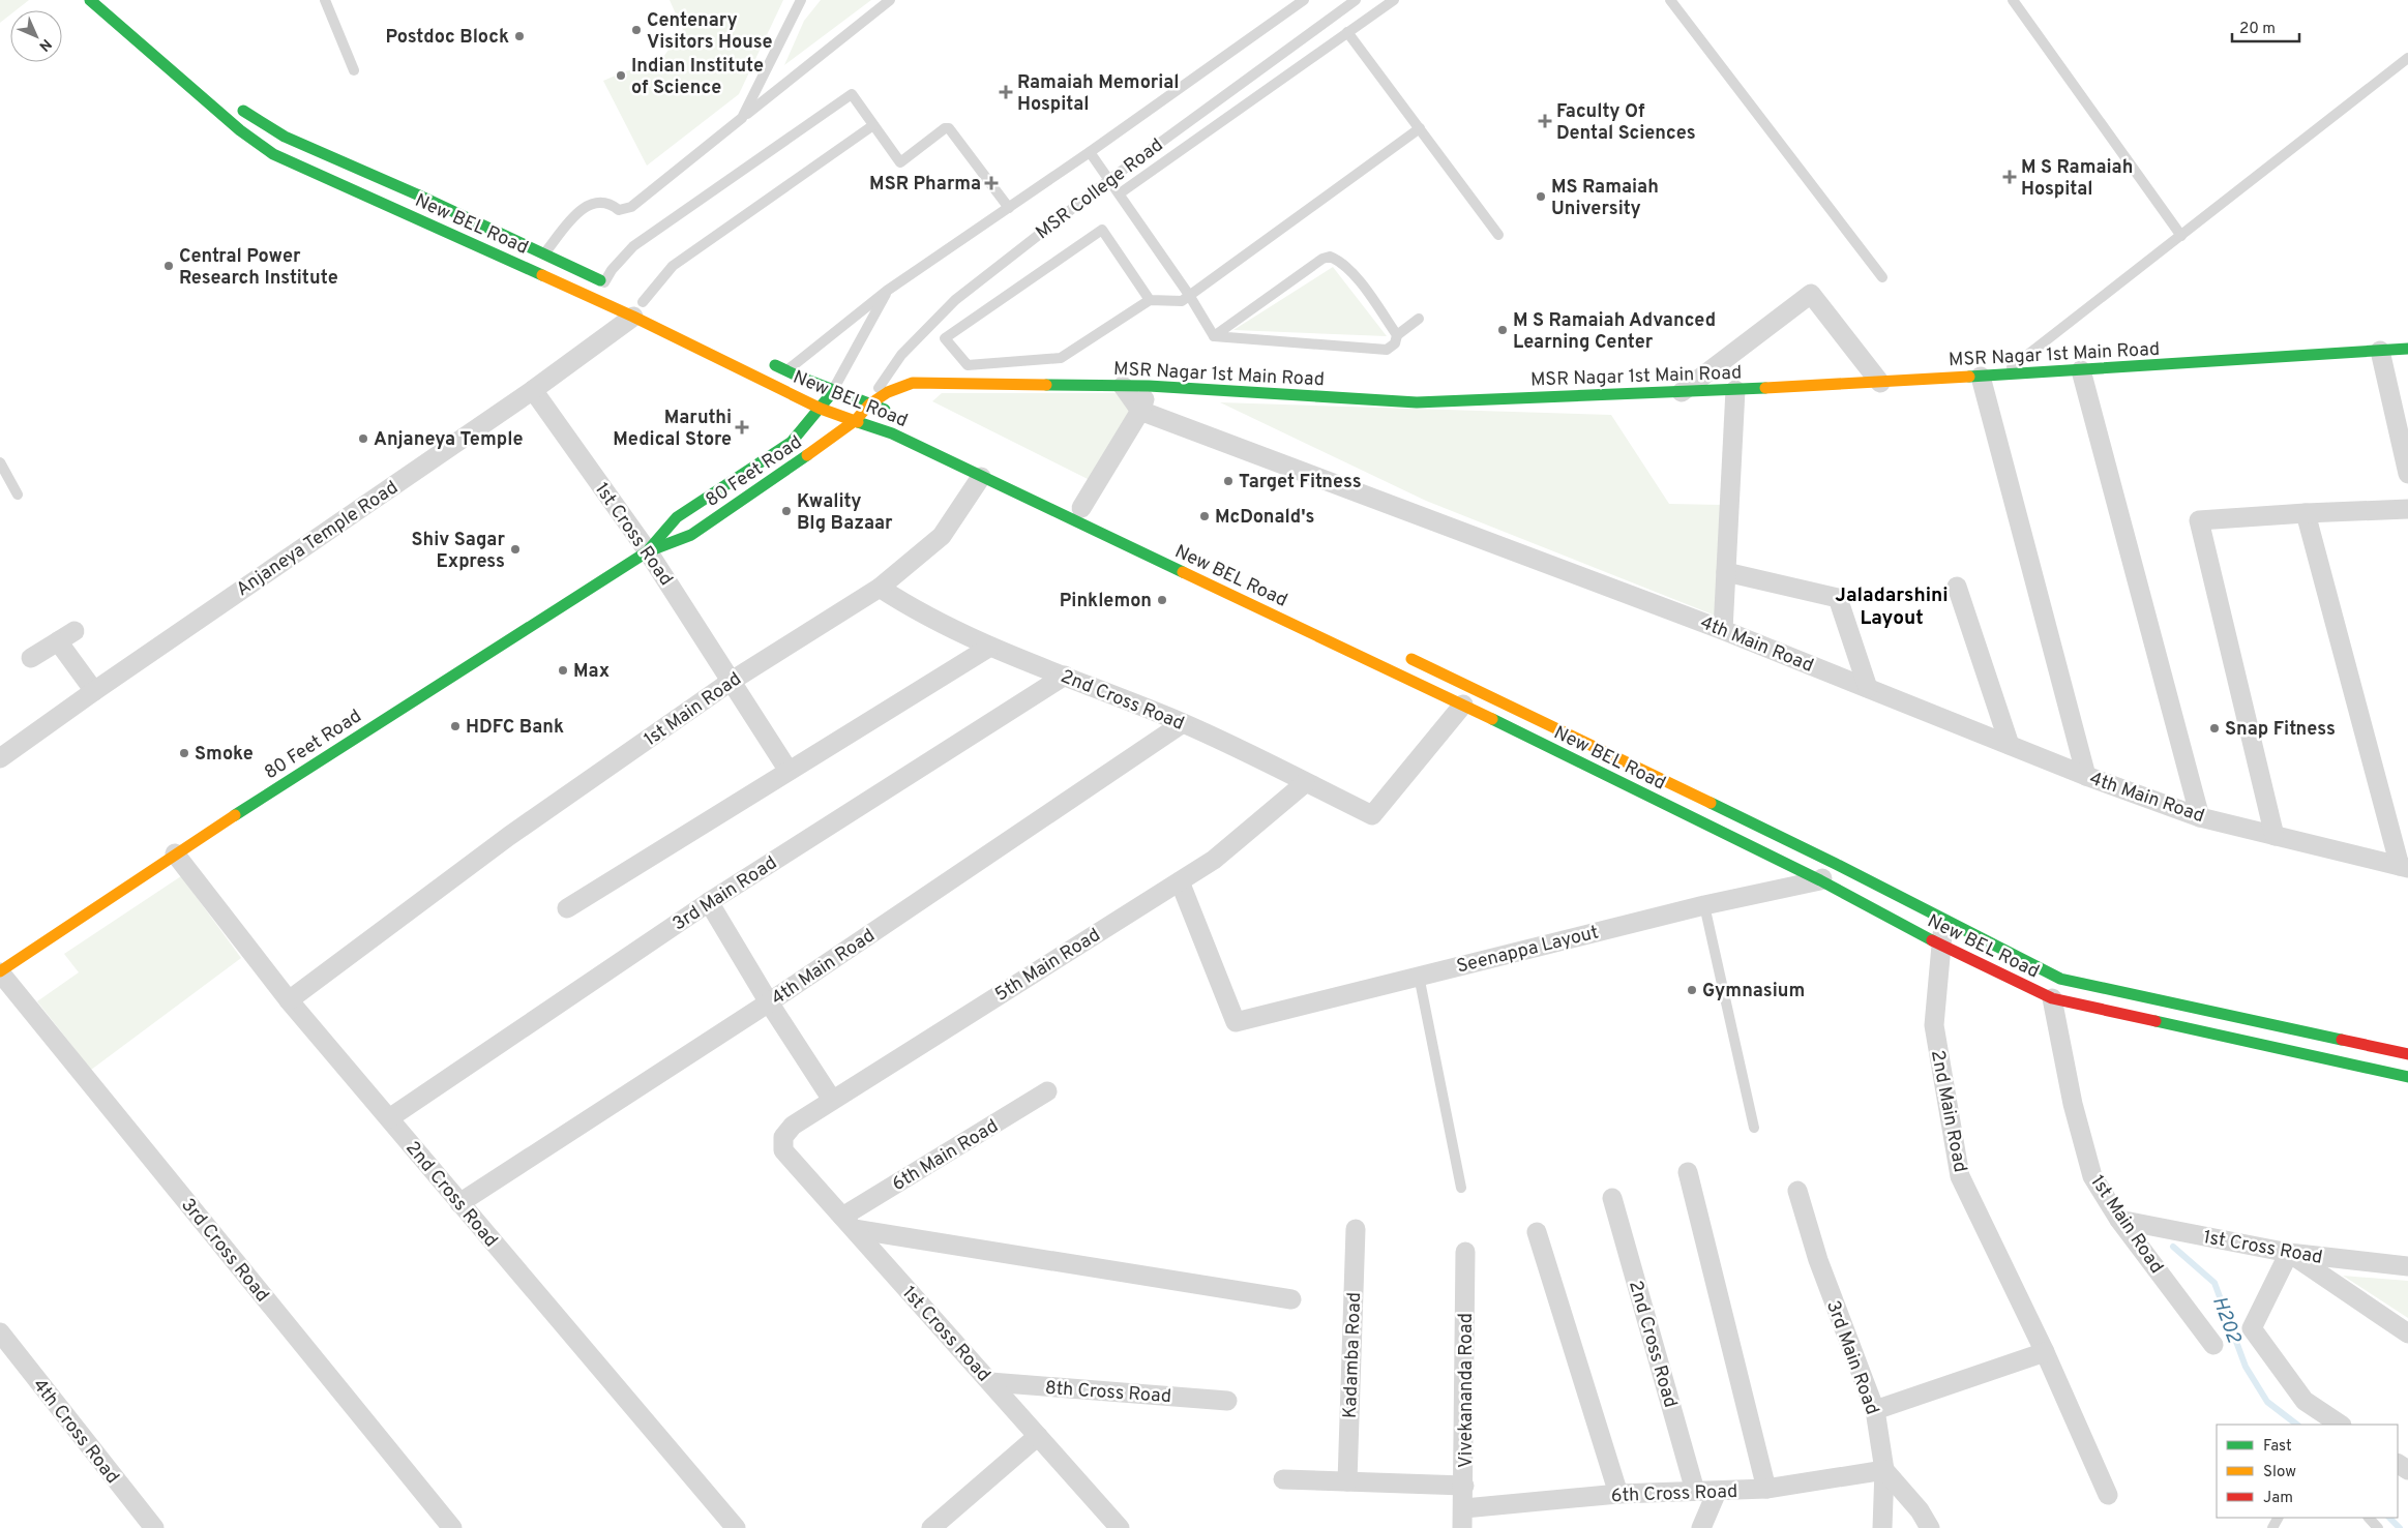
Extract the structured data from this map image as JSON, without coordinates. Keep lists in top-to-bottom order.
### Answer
{
  "streets": {
    "main road": ["New BEL Road", "MSR Nagar 1st Main Road", "80 Feet Road"],
    "street": [
      "1st Cross Road",
      "Anjaneya Temple Road",
      "4th Main Road",
      "2nd Cross Road",
      "1st Main Road",
      "3rd Main Road",
      "Seenappa Layout",
      "5th Main Road",
      "2nd Main Road",
      "6th Main Road",
      "3rd Cross Road",
      "Kadamba Road",
      "Vivekananda Road",
      "8th Cross Road",
      "4th Cross Road",
      "6th Cross Road"
    ],
    "lane": ["MSR College Road"]
  },
  "crossings": [
    ["MSR College Road", "New BEL Road"],
    ["MSR College Road", "MSR Nagar 1st Main Road"],
    ["MSR College Road", "80 Feet Road"],
    ["New BEL Road", "MSR Nagar 1st Main Road"],
    ["New BEL Road", "80 Feet Road"],
    ["New BEL Road", "Anjaneya Temple Road"],
    ["New BEL Road", "2nd Cross Road"],
    ["New BEL Road", "1st Main Road"],
    ["New BEL Road", "Seenappa Layout"],
    ["New BEL Road", "2nd Main Road"],
    ["MSR Nagar 1st Main Road", "80 Feet Road"],
    ["80 Feet Road", "1st Cross Road"],
    ["80 Feet Road", "2nd Cross Road"],
    ["80 Feet Road", "3rd Cross Road"],
    ["1st Cross Road", "Anjaneya Temple Road"],
    ["1st Cross Road", "1st Main Road"],
    ["1st Cross Road", "5th Main Road"],
    ["1st Cross Road", "6th Main Road"],
    ["1st Cross Road", "8th Cross Road"],
    ["4th Main Road", "2nd Cross Road"],
    ["2nd Cross Road", "1st Main Road"],
    ["2nd Cross Road", "3rd Main Road"],
    ["2nd Cross Road", "5th Main Road"],
    ["2nd Cross Road", "6th Cross Road"],
    ["3rd Main Road", "6th Cross Road"],
    ["Seenappa Layout", "5th Main Road"],
    ["Vivekananda Road", "6th Cross Road"]
  ],
  "districts": ["Jaladarshini Layout"],
  "water": ["H202"],
  "places": {
    "other": [
      "Centenary Visitors House",
      "Postdoc Block",
      "Indian Institute of Science",
      "MS Ramaiah University",
      "Central Power Research Institute",
      "M S Ramaiah Advanced Learning Center",
      "Anjaneya Temple",
      "Target Fitness",
      "Kwality BIg Bazaar",
      "McDonald's",
      "Shiv Sagar Express",
      "Pinklemon",
      "Max",
      "HDFC Bank",
      "Snap Fitness",
      "Smoke",
      "Gymnasium"
    ],
    "health": [
      "Ramaiah Memorial Hospital",
      "Faculty Of Dental Sciences",
      "M S Ramaiah Hospital",
      "MSR Pharma",
      "Maruthi Medical Store"
    ]
  },
  "legend": ["Fast", "Slow", "Jam"],
  "scale_bar": "20 m",
  "north": "bottom right"
}
